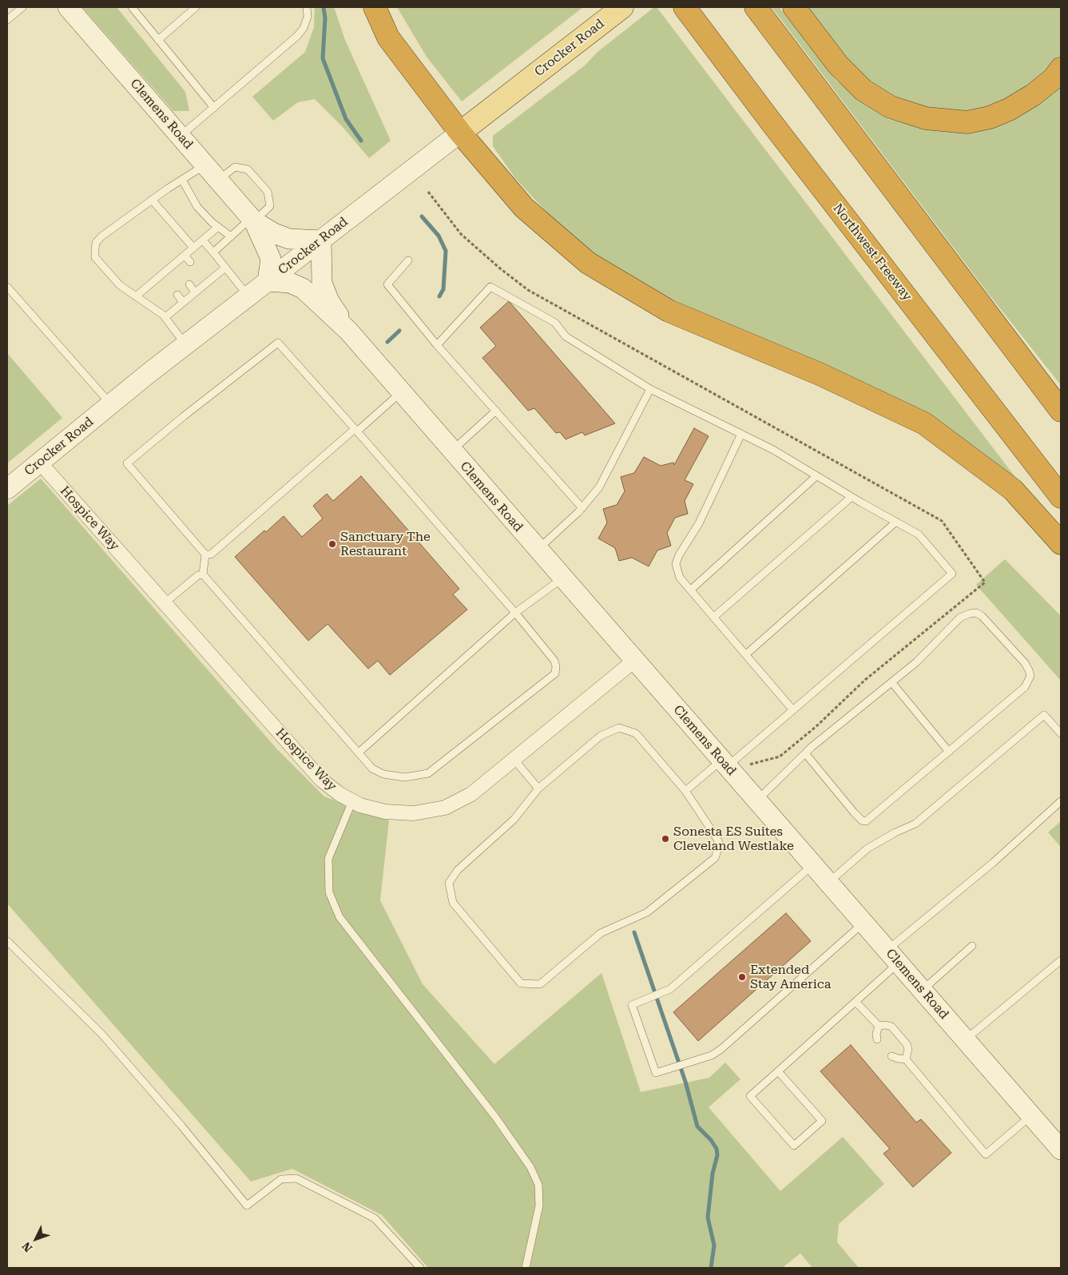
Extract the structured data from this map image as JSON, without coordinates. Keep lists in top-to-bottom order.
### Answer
{
  "streets": {
    "highway": ["Northwest Freeway"],
    "main road": ["Crocker Road"],
    "street": ["Clemens Road", "Hospice Way"]
  },
  "crossings": [
    ["Crocker Road", "Clemens Road"],
    ["Crocker Road", "Hospice Way"],
    ["Clemens Road", "Hospice Way"]
  ],
  "places": ["Sanctuary The Restaurant", "Sonesta ES Suites Cleveland Westlake", "Extended Stay America"],
  "north": "bottom left"
}
